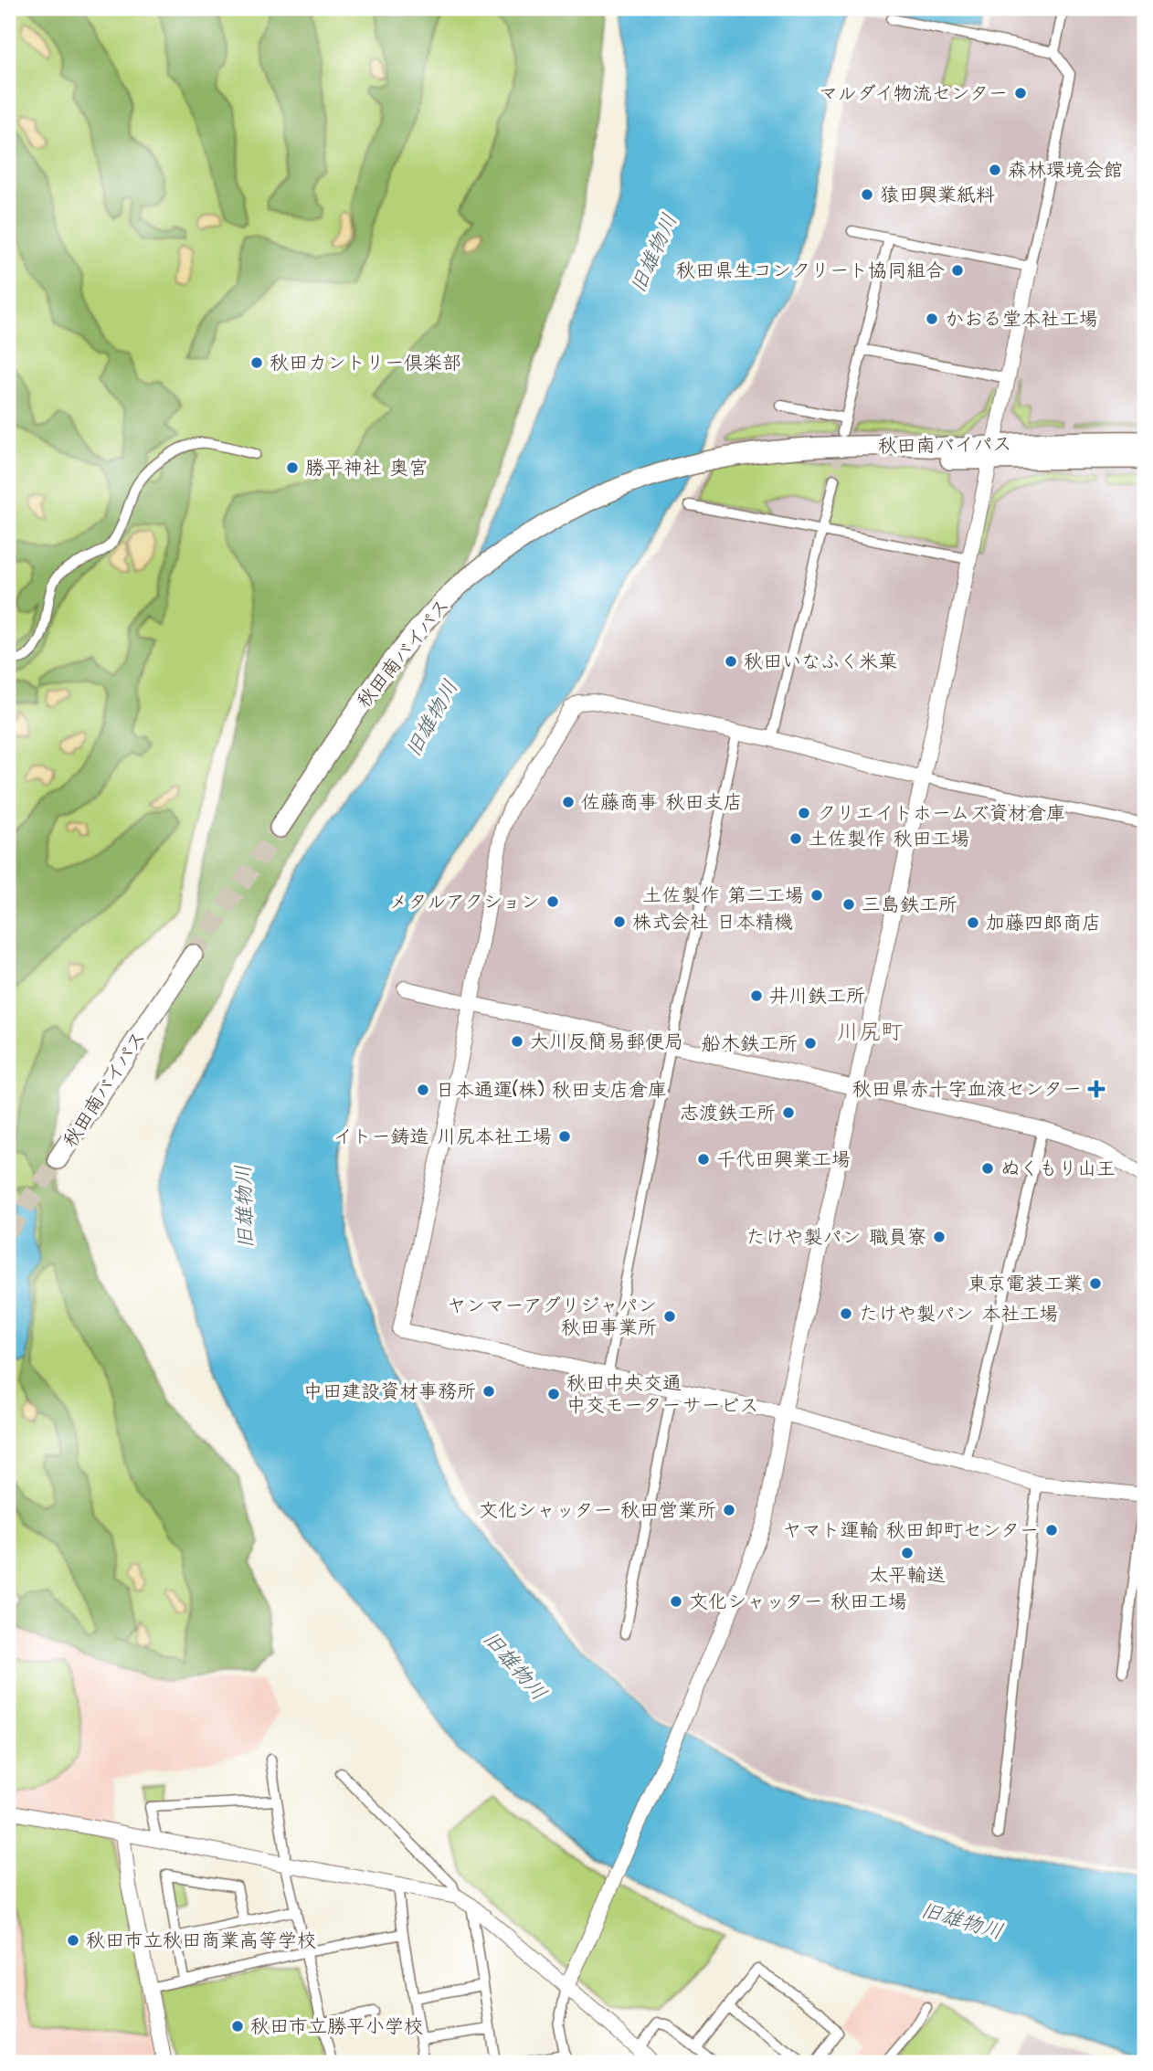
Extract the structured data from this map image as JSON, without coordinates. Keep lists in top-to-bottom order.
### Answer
{
  "streets": {
    "highway": ["秋田南バイパス"]
  },
  "districts": ["川尻町"],
  "water": ["旧雄物川"],
  "places": {
    "other": [
      "マルダイ物流センター",
      "森林環境会館",
      "猿田興業紙料",
      "秋田県生コンクリート協同組合",
      "かおる堂本社工場",
      "秋田カントリー倶楽部",
      "勝平神社 奥宮",
      "秋田いなふく米菓",
      "佐藤商事 秋田支店",
      "クリエイトホームズ資材倉庫",
      "土佐製作 秋田工場",
      "土佐製作 第二工場",
      "メタルアクション",
      "三島鉄工所",
      "株式会社 日本精機",
      "加藤四郎商店",
      "井川鉄工所",
      "大川反簡易郵便局",
      "船木鉄工所",
      "日本通運(株) 秋田支店倉庫",
      "志渡鉄工所",
      "イトー鋳造 川尻本社工場",
      "千代田興業工場",
      "ぬくもり山王",
      "たけや製パン 職員寮",
      "東京電装工業",
      "たけや製パン 本社工場",
      "ヤンマーアグリジャパン 秋田事業所",
      "中田建設資材事務所",
      "秋田中央交通 中交モーターサービス",
      "文化シャッター 秋田営業所",
      "ヤマト運輸 秋田卸町センター",
      "太平輸送",
      "文化シャッター 秋田工場",
      "秋田市立秋田商業高等学校",
      "秋田市立勝平小学校"
    ],
    "health": ["秋田県赤十字血液センター"]
  }
}
